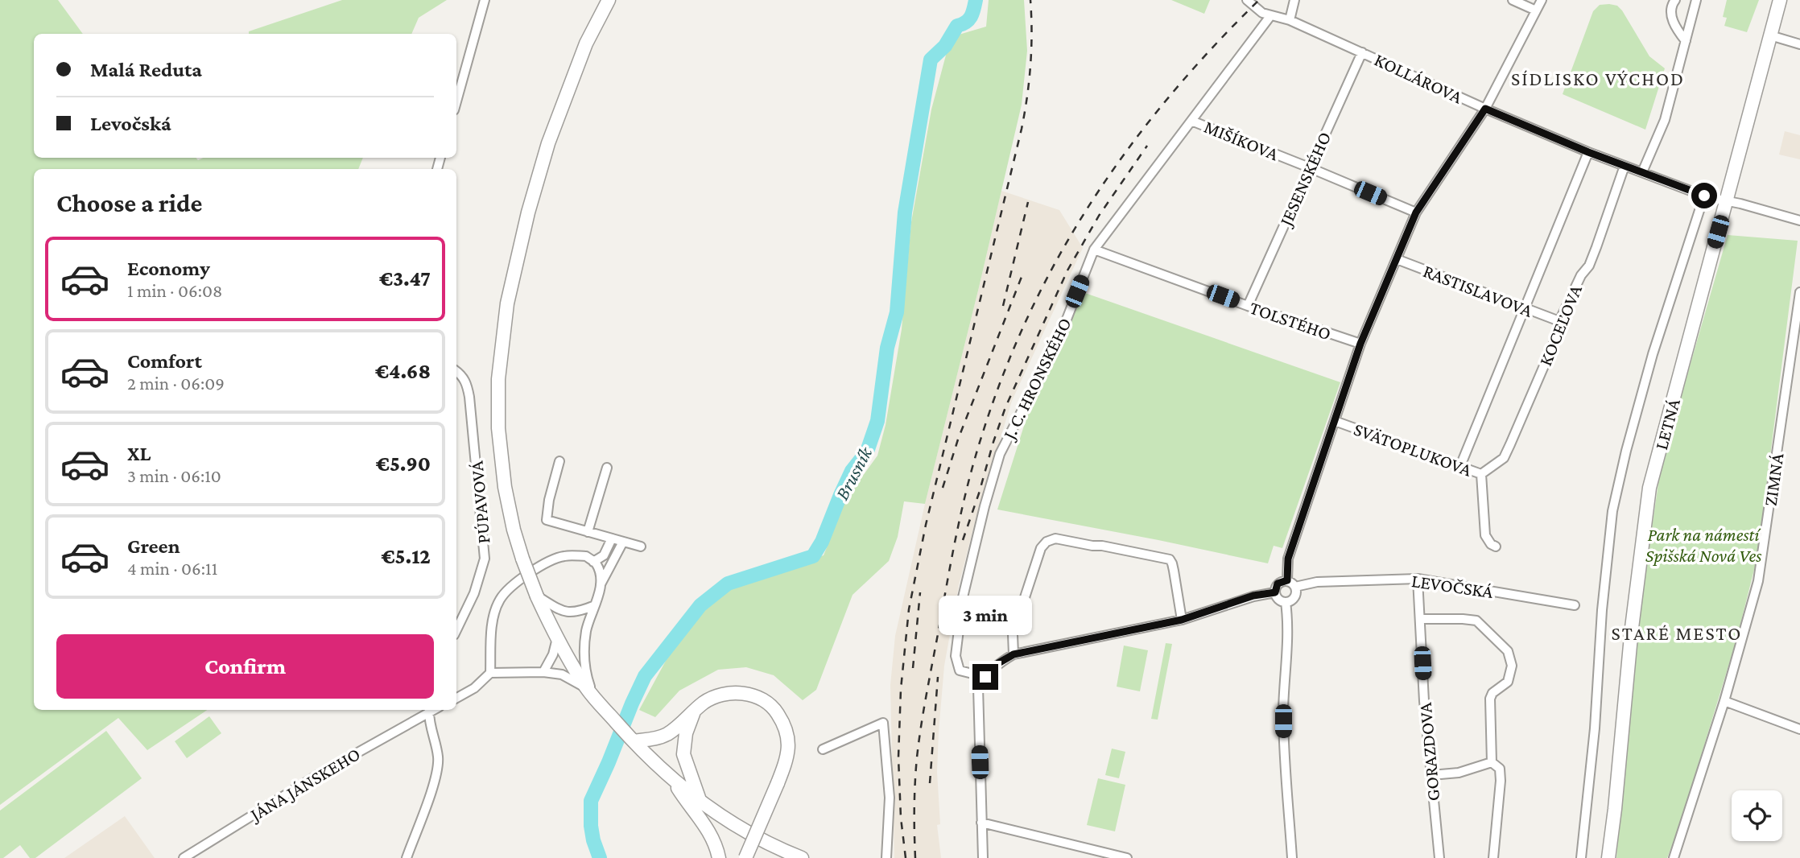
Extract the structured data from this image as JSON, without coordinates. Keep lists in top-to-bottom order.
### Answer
{
  "streets": {
    "main road": ["LETNÁ"],
    "street": [
      "KOLLÁROVA",
      "MIŠÍKOVA",
      "JESENSKÉHO",
      "RASTISLAVOVA",
      "TOLSTÉHO",
      "KOCEĽOVA",
      "J. C. HRONSKÉHO",
      "SVÄTOPLUKOVA",
      "ZIMNÁ",
      "PÚPAVOVÁ",
      "LEVOČSKÁ",
      "GORAZDOVA",
      "JÁNA JÁNSKEHO"
    ]
  },
  "crossings": [
    ["KOLLÁROVA", "JESENSKÉHO"],
    ["KOLLÁROVA", "KOCEĽOVA"],
    ["KOLLÁROVA", "J. C. HRONSKÉHO"],
    ["KOLLÁROVA", "LETNÁ"],
    ["MIŠÍKOVA", "JESENSKÉHO"],
    ["MIŠÍKOVA", "J. C. HRONSKÉHO"],
    ["JESENSKÉHO", "TOLSTÉHO"],
    ["RASTISLAVOVA", "KOCEĽOVA"],
    ["TOLSTÉHO", "J. C. HRONSKÉHO"],
    ["KOCEĽOVA", "SVÄTOPLUKOVA"],
    ["LEVOČSKÁ", "GORAZDOVA"]
  ],
  "districts": ["SÍDLISKO VÝCHOD", "STARÉ MESTO"],
  "water": ["Brusník"],
  "parks": ["Park na námestí Spišská Nová Ves"],
  "page": {
    "banner": ["Malá Reduta", "Levočská"],
    "heading": "Choose a ride",
    "list": [
      {
        "name": "Economy",
        "note": "1 min · 06:08",
        "value": "€3.47"
      },
      {
        "name": "Comfort",
        "note": "2 min · 06:09",
        "value": "€4.68"
      },
      {
        "name": "XL",
        "note": "3 min · 06:10",
        "value": "€5.90"
      },
      {
        "name": "Green",
        "note": "4 min · 06:11",
        "value": "€5.12"
      }
    ],
    "bubble": "3 min",
    "buttons": "Confirm"
  }
}
